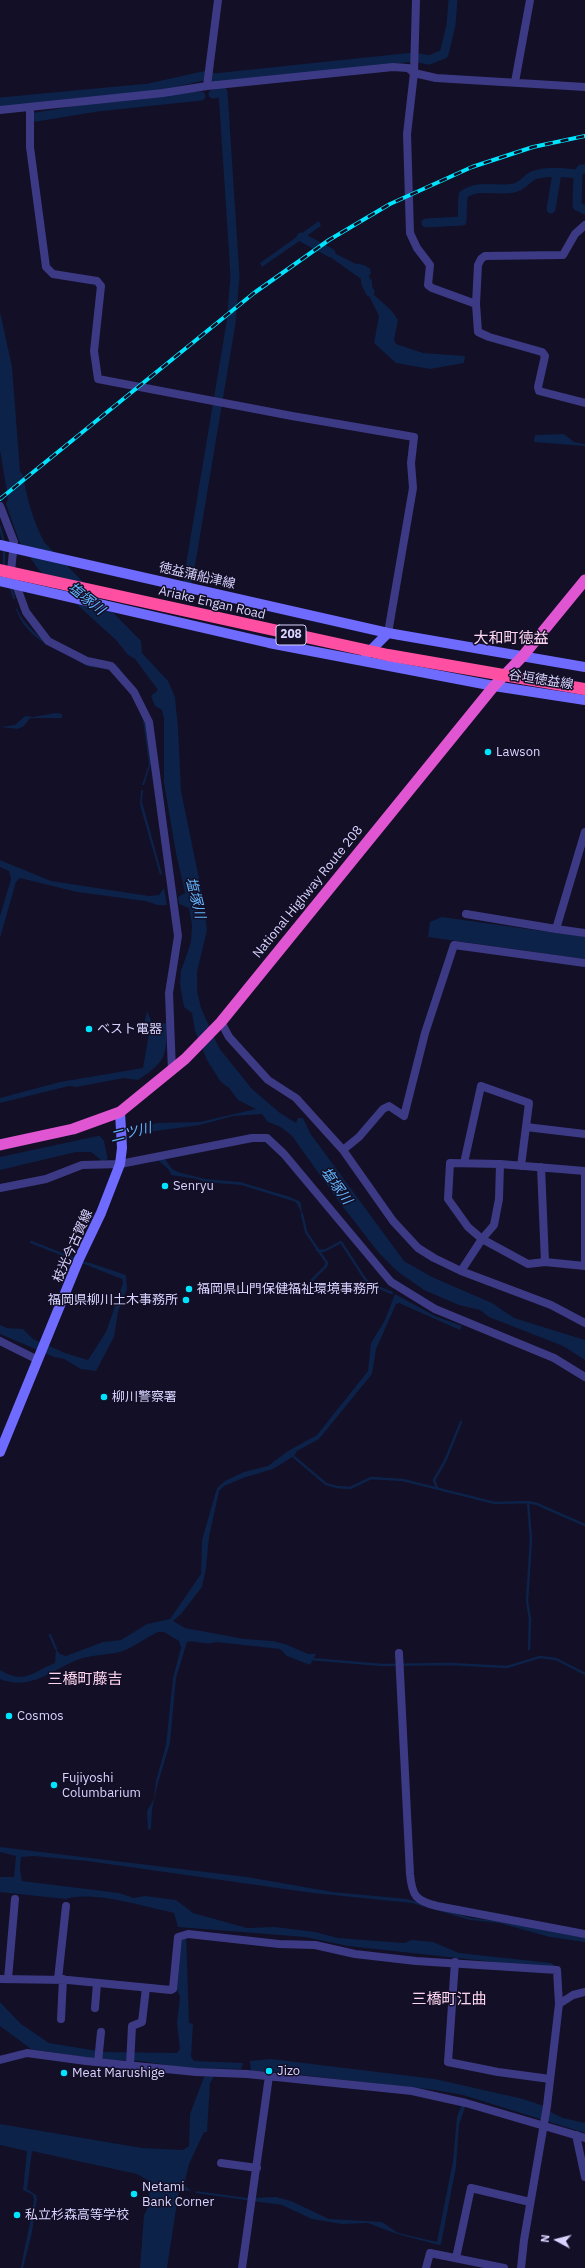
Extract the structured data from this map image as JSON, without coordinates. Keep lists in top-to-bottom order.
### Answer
{
  "streets": {
    "highway": ["Ariake Engan Road", "208", "National Highway Route 208"],
    "main road": ["徳益蒲船津線", "谷垣徳益線", "枝光今古賀線"]
  },
  "crossings": [
    ["徳益蒲船津線", "谷垣徳益線"],
    ["徳益蒲船津線", "National Highway Route 208"],
    ["谷垣徳益線", "National Highway Route 208"],
    ["National Highway Route 208", "枝光今古賀線"]
  ],
  "districts": ["大和町徳益", "三橋町藤吉", "三橋町江曲"],
  "water": ["塩塚川", "二ツ川"],
  "places": [
    "Lawson",
    "ベスト電器",
    "Senryu",
    "福岡県山門保健福祉環境事務所",
    "福岡県柳川土木事務所",
    "柳川警察署",
    "Cosmos",
    "Fujiyoshi Columbarium",
    "Jizo",
    "Meat Marushige",
    "Netami Bank Corner",
    "私立杉森高等学校"
  ],
  "north": "left"
}
